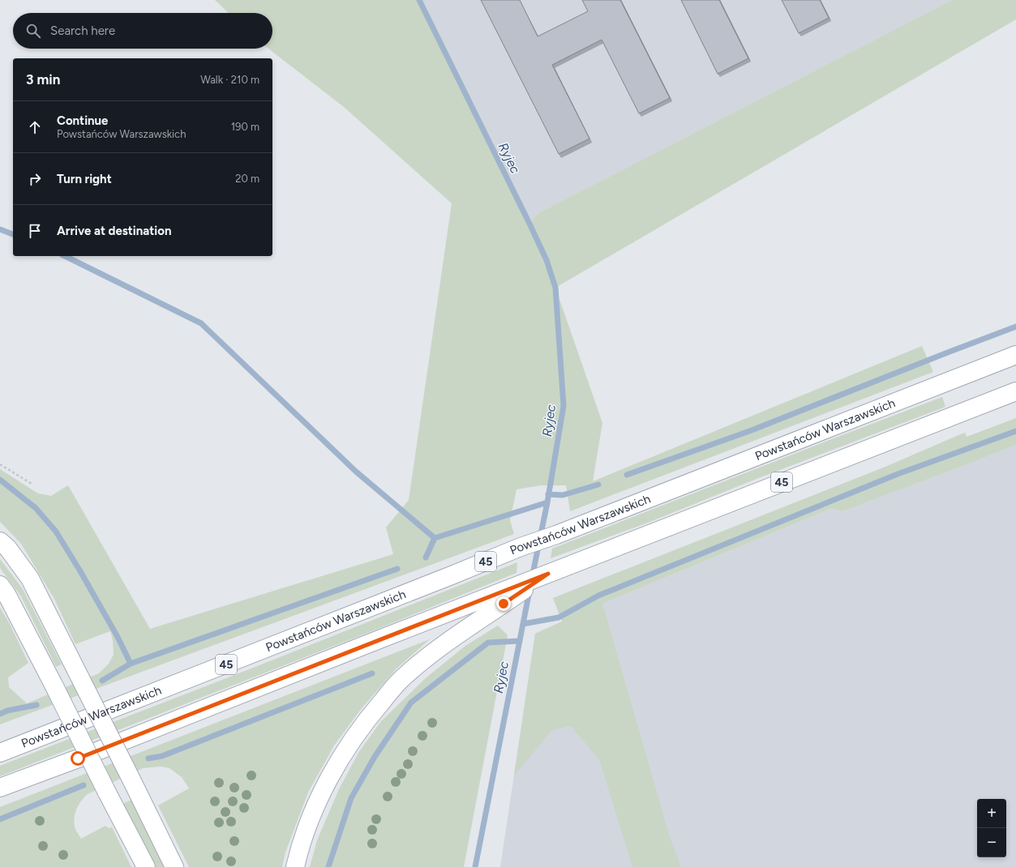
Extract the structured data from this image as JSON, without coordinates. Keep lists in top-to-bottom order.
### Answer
{
  "streets": {
    "main road": ["Powstańców Warszawskich", "45"]
  },
  "water": ["Ryjec"],
  "page": {
    "search": "Search here",
    "heading": ["3 min", "Walk · 210 m"],
    "list": [
      ["Continue", "Powstańców Warszawskich", "190 m"],
      ["Turn right", "20 m"],
      "Arrive at destination"
    ],
    "map_buttons": ["+", "−"]
  }
}
